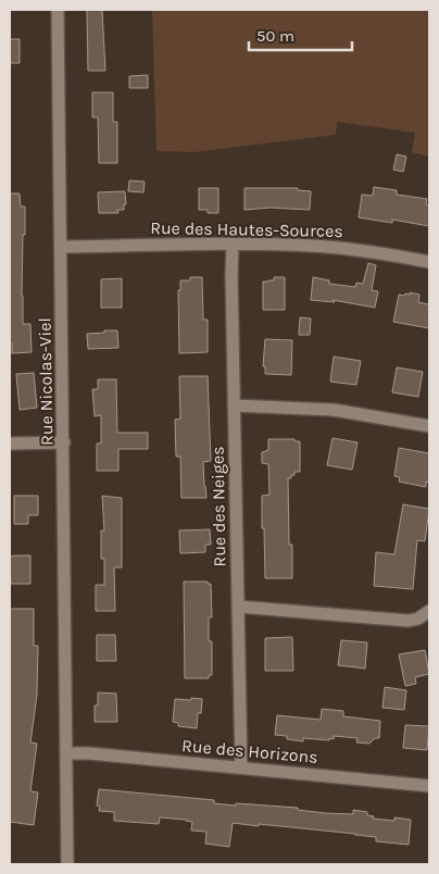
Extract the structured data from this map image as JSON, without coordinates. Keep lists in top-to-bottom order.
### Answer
{
  "streets": {
    "street": [
      "Rue des Hautes-Sources",
      "Rue Nicolas-Viel",
      "Rue des Neiges",
      "Rue des Horizons"
    ]
  },
  "crossings": [
    ["Rue des Hautes-Sources", "Rue Nicolas-Viel"],
    ["Rue des Hautes-Sources", "Rue des Neiges"],
    ["Rue Nicolas-Viel", "Rue des Horizons"],
    ["Rue des Neiges", "Rue des Horizons"]
  ],
  "scale_bar": "50 m"
}
